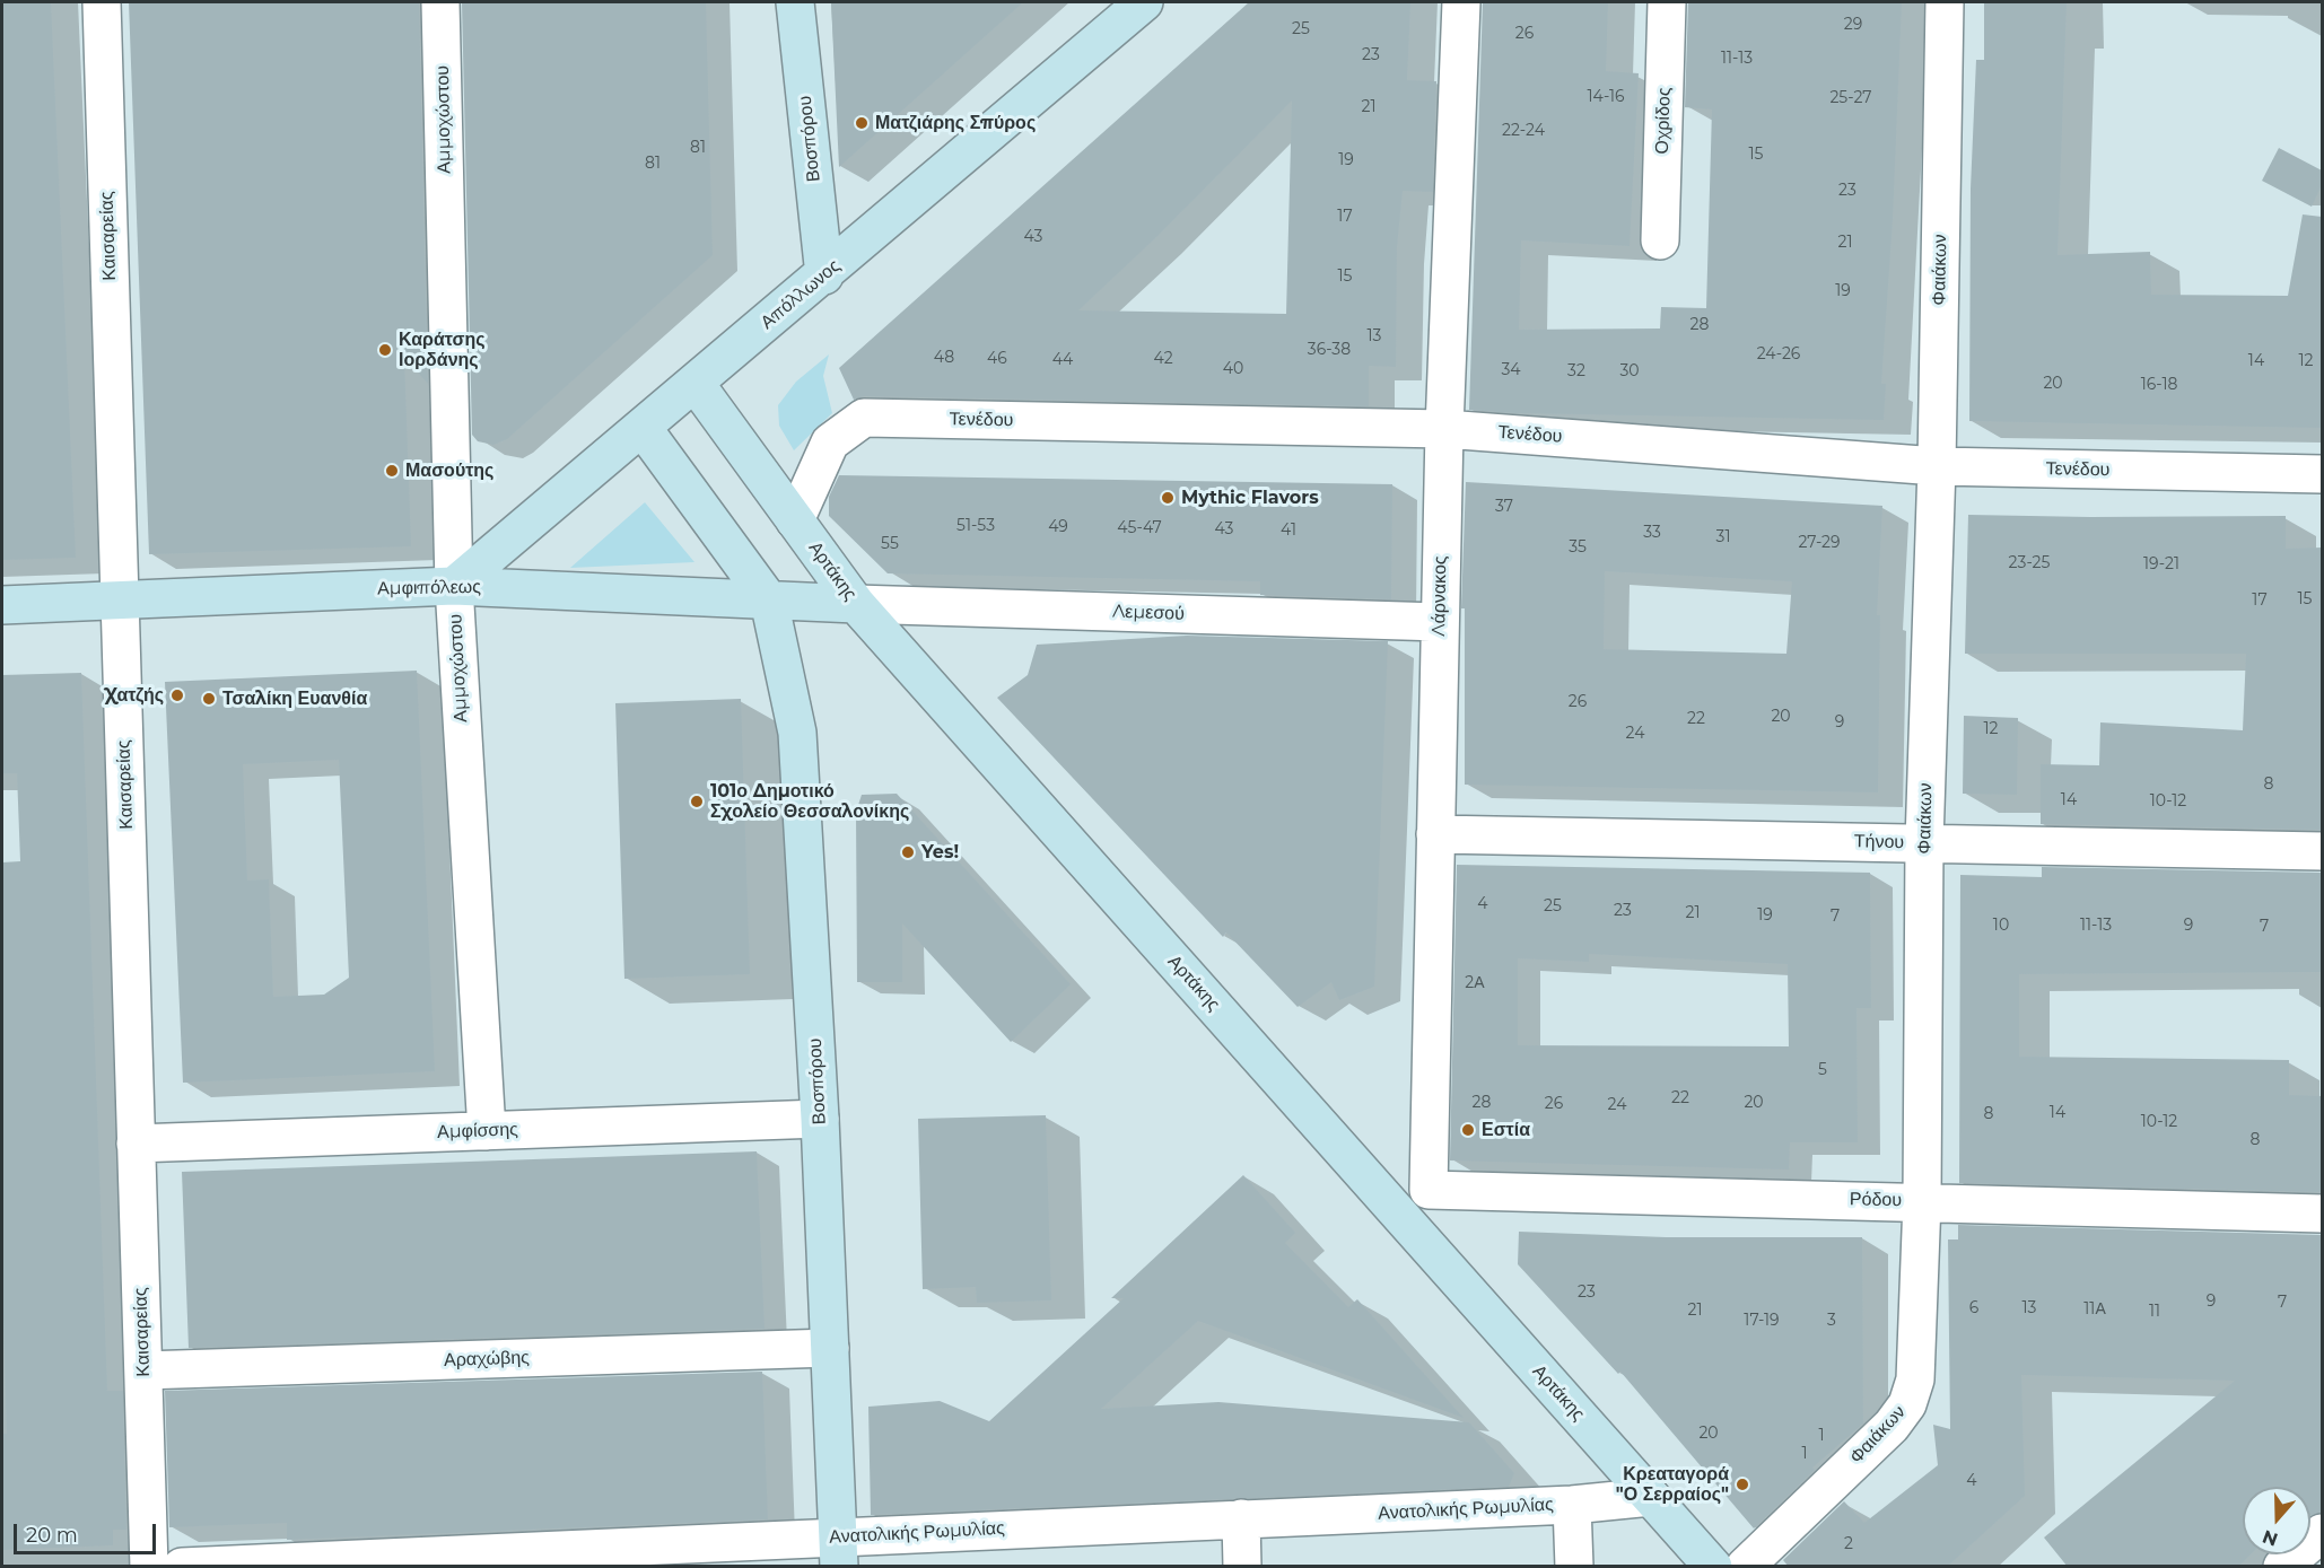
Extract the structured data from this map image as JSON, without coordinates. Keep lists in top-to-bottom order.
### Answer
{
  "streets": {
    "street": [
      "Αμμοχώστου",
      "Οχρίδος",
      "Βοσπόρου",
      "Καισαρείας",
      "Φαιάκων",
      "Απόλλωνος",
      "Τενέδου",
      "Αρτάκης",
      "Αμφιπόλεως",
      "Λάρνακος",
      "Λεμεσού",
      "Τήνου",
      "Αμφίσσης",
      "Ρόδου",
      "Αραχώβης",
      "Ανατολικής Ρωμυλίας"
    ]
  },
  "crossings": [
    ["Αμμοχώστου", "Απόλλωνος"],
    ["Αμμοχώστου", "Αμφιπόλεως"],
    ["Αμμοχώστου", "Αμφίσσης"],
    ["Βοσπόρου", "Απόλλωνος"],
    ["Βοσπόρου", "Αμφιπόλεως"],
    ["Βοσπόρου", "Αμφίσσης"],
    ["Βοσπόρου", "Αραχώβης"],
    ["Βοσπόρου", "Ανατολικής Ρωμυλίας"],
    ["Καισαρείας", "Αμφιπόλεως"],
    ["Καισαρείας", "Αμφίσσης"],
    ["Καισαρείας", "Αραχώβης"],
    ["Φαιάκων", "Τενέδου"],
    ["Φαιάκων", "Τήνου"],
    ["Φαιάκων", "Ρόδου"],
    ["Απόλλωνος", "Αρτάκης"],
    ["Απόλλωνος", "Αμφιπόλεως"],
    ["Τενέδου", "Αρτάκης"],
    ["Τενέδου", "Λάρνακος"],
    ["Αρτάκης", "Αμφιπόλεως"],
    ["Αρτάκης", "Λεμεσού"],
    ["Αρτάκης", "Ανατολικής Ρωμυλίας"],
    ["Αμφιπόλεως", "Λεμεσού"],
    ["Λάρνακος", "Λεμεσού"],
    ["Λάρνακος", "Τήνου"],
    ["Λάρνακος", "Ρόδου"]
  ],
  "places": [
    "Ματζιάρης Σπύρος",
    "Καράτσης Ιορδάνης",
    "Μασούτης",
    "Mythic Flavors",
    "Χατζής",
    "Τσαλίκη Ευανθία",
    "101ο Δημοτικό Σχολείο Θεσσαλονίκης",
    "Yes!",
    "Εστία",
    "Κρεαταγορά \"Ο Σερραίος\""
  ],
  "house_numbers": [
    "29",
    "25",
    "26",
    "23",
    "11-13",
    "14-16",
    "25-27",
    "21",
    "22-24",
    "81",
    "15",
    "19",
    "81",
    "23",
    "17",
    "43",
    "21",
    "15",
    "19",
    "28",
    "13",
    "36-38",
    "24-26",
    "48",
    "46",
    "42",
    "44",
    "14",
    "12",
    "40",
    "34",
    "32",
    "30",
    "20",
    "16-18",
    "37",
    "51-53",
    "49",
    "45-47",
    "43",
    "41",
    "33",
    "31",
    "27-29",
    "55",
    "35",
    "23-25",
    "19-21",
    "15",
    "17",
    "26",
    "20",
    "22",
    "9",
    "12",
    "24",
    "8",
    "14",
    "10-12",
    "4",
    "25",
    "23",
    "21",
    "19",
    "7",
    "10",
    "11-13",
    "9",
    "7",
    "2Α",
    "5",
    "22",
    "28",
    "20",
    "26",
    "24",
    "14",
    "8",
    "10-12",
    "8",
    "23",
    "9",
    "7",
    "6",
    "13",
    "11Α",
    "21",
    "11",
    "17-19",
    "3",
    "20",
    "1",
    "1",
    "4",
    "2"
  ],
  "scale_bar": "20 m",
  "north": "bottom"
}
